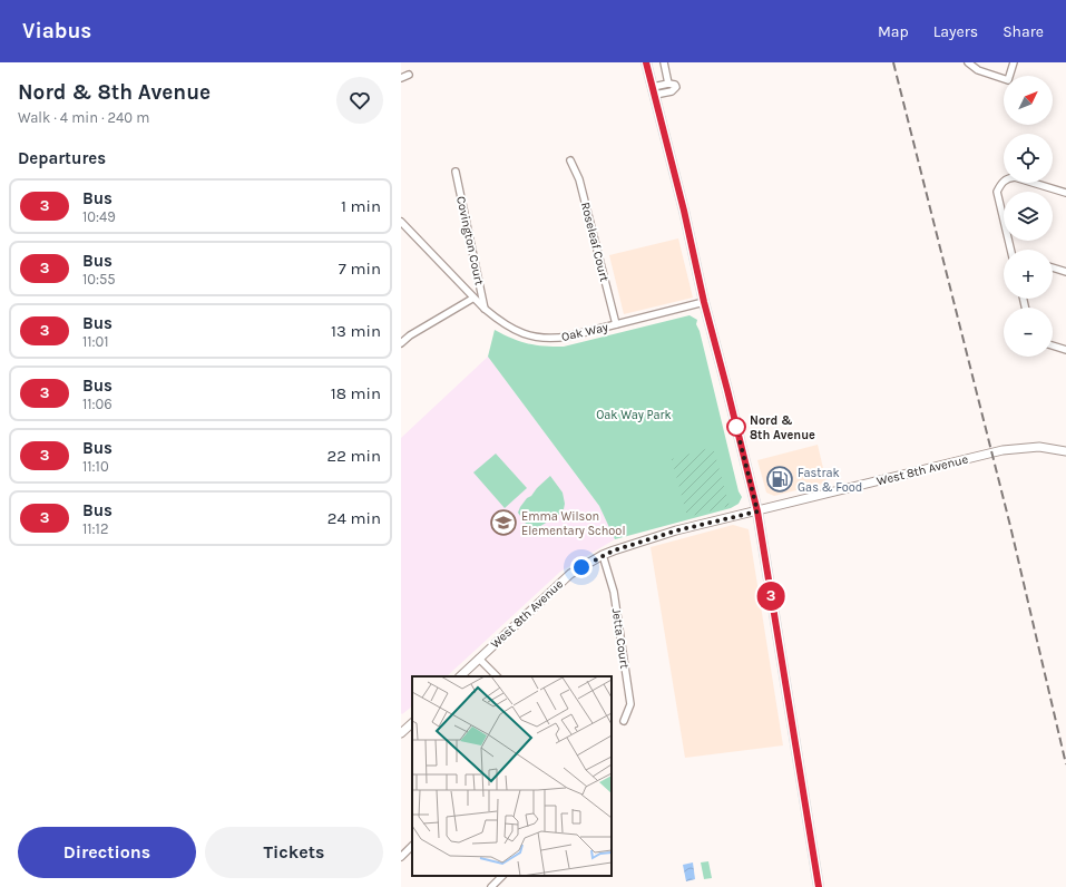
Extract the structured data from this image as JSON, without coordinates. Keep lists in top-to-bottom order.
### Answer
{
  "streets": {
    "street": [
      "Covington Court",
      "Roseleaf Court",
      "Oak Way",
      "West 8th Avenue",
      "Jetta Court"
    ]
  },
  "crossings": [
    ["Covington Court", "Oak Way"],
    ["Roseleaf Court", "Oak Way"],
    ["West 8th Avenue", "Jetta Court"]
  ],
  "parks": ["Oak Way Park"],
  "places": {
    "other": ["Nord & 8th Avenue"],
    "fuel station": ["Fastrak Gas & Food"],
    "school or university": ["Emma Wilson Elementary School"]
  },
  "lines": ["bus line 3"],
  "north": "top right",
  "page": {
    "header": "Viabus",
    "nav": ["Map", "Layers", "Share"],
    "heading": [
      ["Nord & 8th Avenue", "Walk · 4 min · 240 m"],
      "Departures"
    ],
    "on_map": "3",
    "map_buttons": ["+", "−"],
    "list": [
      {
        "mark": "3",
        "name": "Bus",
        "note": "10:49",
        "value": "1 min"
      },
      {
        "mark": "3",
        "name": "Bus",
        "note": "10:55",
        "value": "7 min"
      },
      {
        "mark": "3",
        "name": "Bus",
        "note": "11:01",
        "value": "13 min"
      },
      {
        "mark": "3",
        "name": "Bus",
        "note": "11:06",
        "value": "18 min"
      },
      {
        "mark": "3",
        "name": "Bus",
        "note": "11:10",
        "value": "22 min"
      },
      {
        "mark": "3",
        "name": "Bus",
        "note": "11:12",
        "value": "24 min"
      }
    ],
    "buttons": ["Directions", "Tickets"]
  }
}
